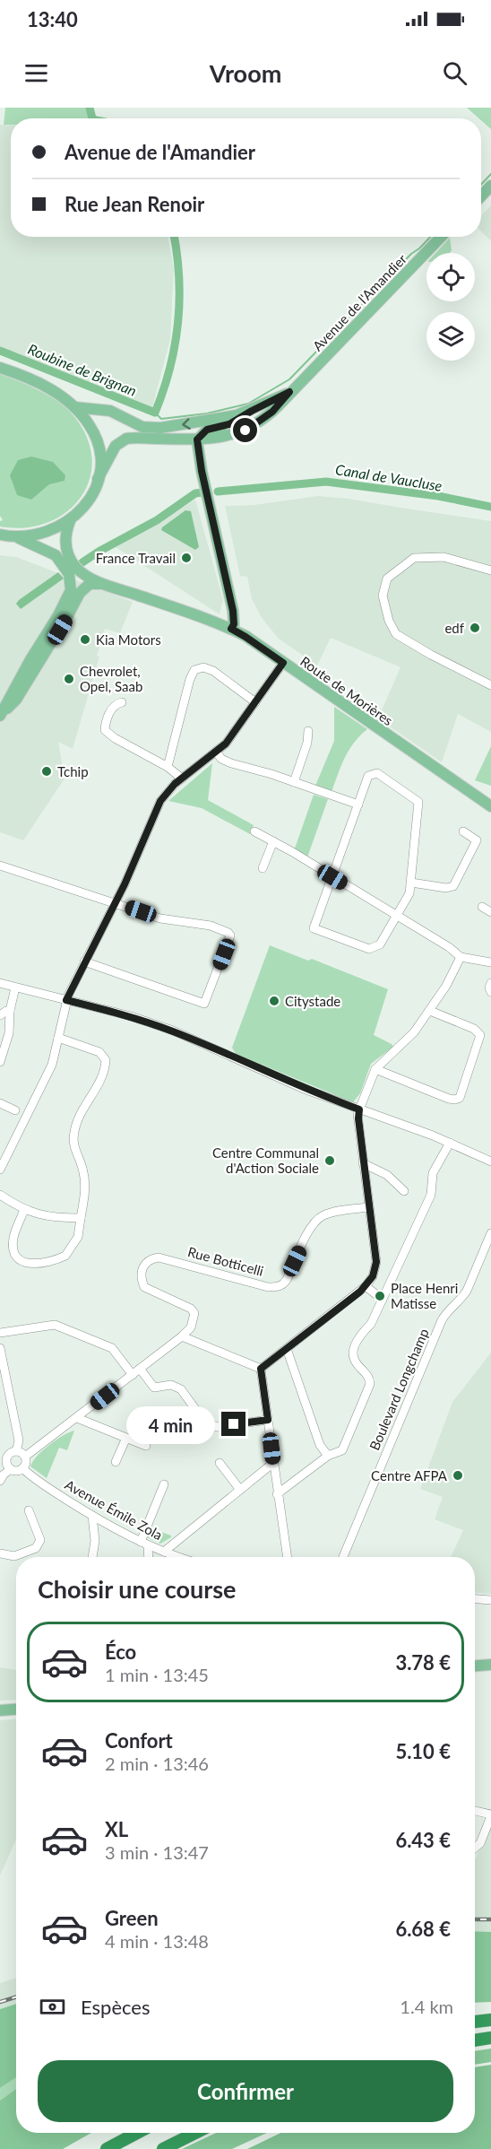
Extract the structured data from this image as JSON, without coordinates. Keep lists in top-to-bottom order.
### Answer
{
  "streets": {
    "main road": ["Avenue de l'Amandier", "Route de Morières"],
    "street": ["Rue Botticelli", "Boulevard Longchamp", "Avenue Émile Zola"]
  },
  "water": ["Roubine de Brignan", "Canal de Vaucluse"],
  "places": [
    "France Travail",
    "edf",
    "Kia Motors",
    "Chevrolet, Opel, Saab",
    "Tchip",
    "Citystade",
    "Centre Communal d'Action Sociale",
    "Place Henri Matisse",
    "Centre AFPA"
  ],
  "page": {
    "status": "13:40",
    "header": "Vroom",
    "banner": ["Avenue de l'Amandier", "Rue Jean Renoir"],
    "bubble": "4 min",
    "heading": "Choisir une course",
    "list": [
      {
        "name": "Éco",
        "note": "1 min · 13:45",
        "value": "3.78 €"
      },
      {
        "name": "Confort",
        "note": "2 min · 13:46",
        "value": "5.10 €"
      },
      {
        "name": "XL",
        "note": "3 min · 13:47",
        "value": "6.43 €"
      },
      {
        "name": "Green",
        "note": "4 min · 13:48",
        "value": "6.68 €"
      }
    ],
    "pay": ["Espèces", "1.4 km"],
    "buttons": "Confirmer"
  }
}
